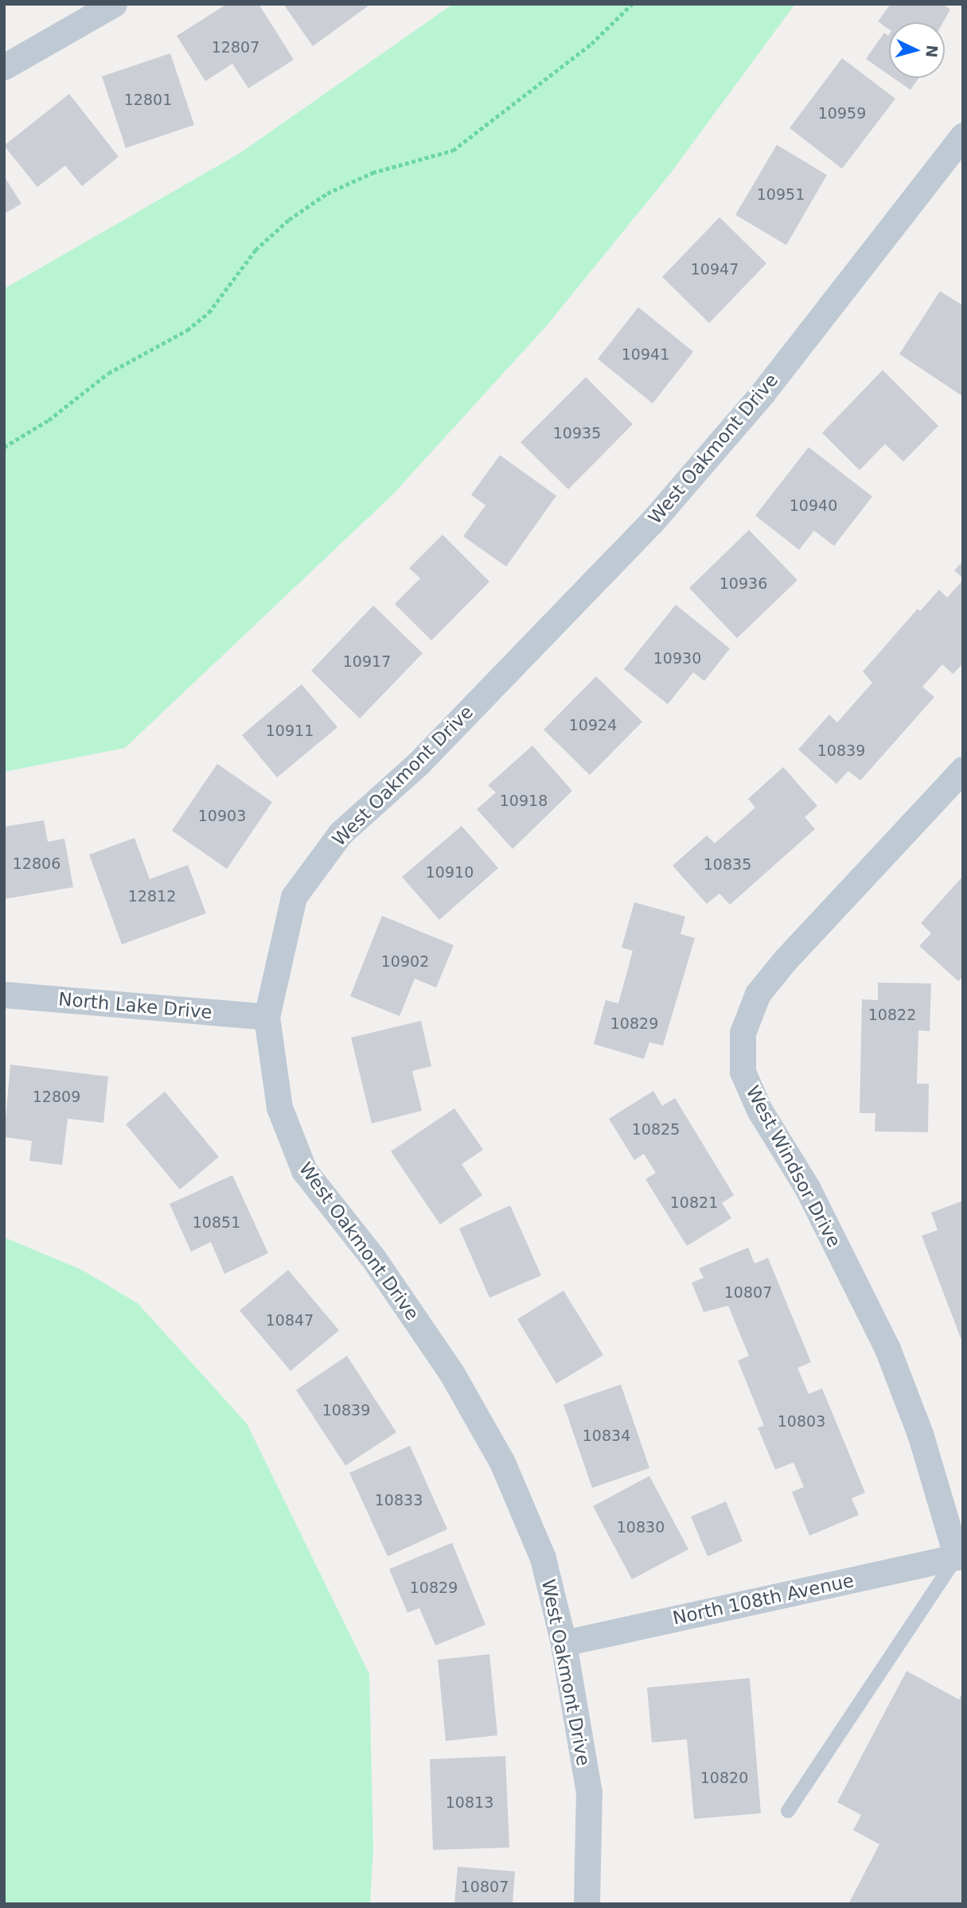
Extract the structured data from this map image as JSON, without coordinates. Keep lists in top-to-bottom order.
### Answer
{
  "streets": {
    "street": [
      "West Oakmont Drive",
      "North Lake Drive",
      "West Windsor Drive",
      "North 108th Avenue"
    ]
  },
  "crossings": [
    ["West Oakmont Drive", "North Lake Drive"],
    ["West Oakmont Drive", "North 108th Avenue"],
    ["West Windsor Drive", "North 108th Avenue"]
  ],
  "house_numbers": [
    "12807",
    "12801",
    "10959",
    "10951",
    "10947",
    "10941",
    "10935",
    "10940",
    "10936",
    "10930",
    "10917",
    "10924",
    "10911",
    "10839",
    "10918",
    "10903",
    "12806",
    "10835",
    "10910",
    "12812",
    "10902",
    "10822",
    "10829",
    "12809",
    "10825",
    "10821",
    "10851",
    "10807",
    "10847",
    "10839",
    "10803",
    "10834",
    "10833",
    "10830",
    "10829",
    "10820",
    "10813",
    "10807"
  ],
  "north": "right"
}
